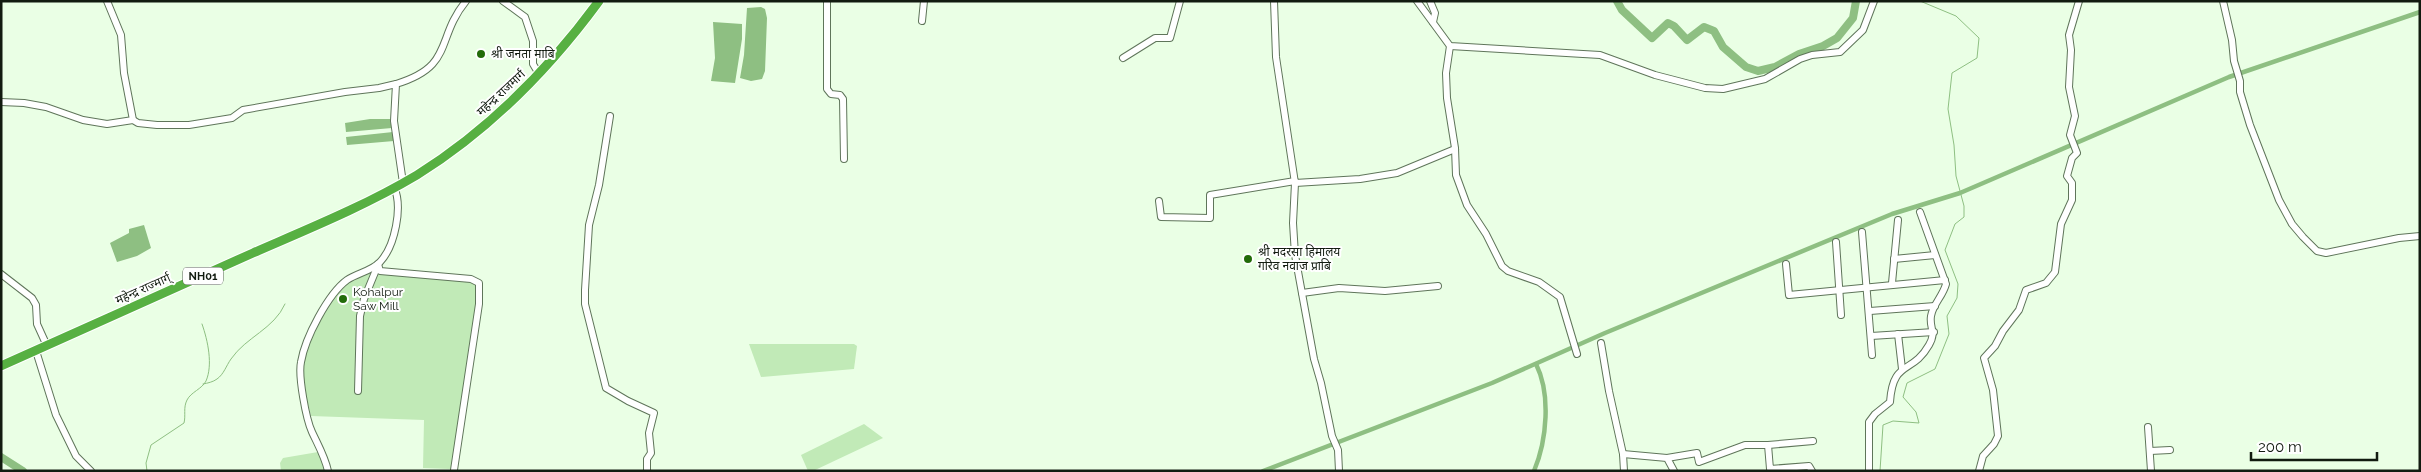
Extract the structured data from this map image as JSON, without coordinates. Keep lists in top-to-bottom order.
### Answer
{
  "streets": {
    "highway": ["महेन्द्र राजमार्ग", "NH01", "महेन्द्र राज्मार्ग्"]
  },
  "crossings": [
    ["महेन्द्र राजमार्ग", "महेन्द्र राज्मार्ग्"]
  ],
  "places": ["श्री जनता माबि", "श्री मदरसा हिमालय गरिव नवाज प्राबि", "Kohalpur Saw Mill"],
  "scale_bar": "200 m"
}
